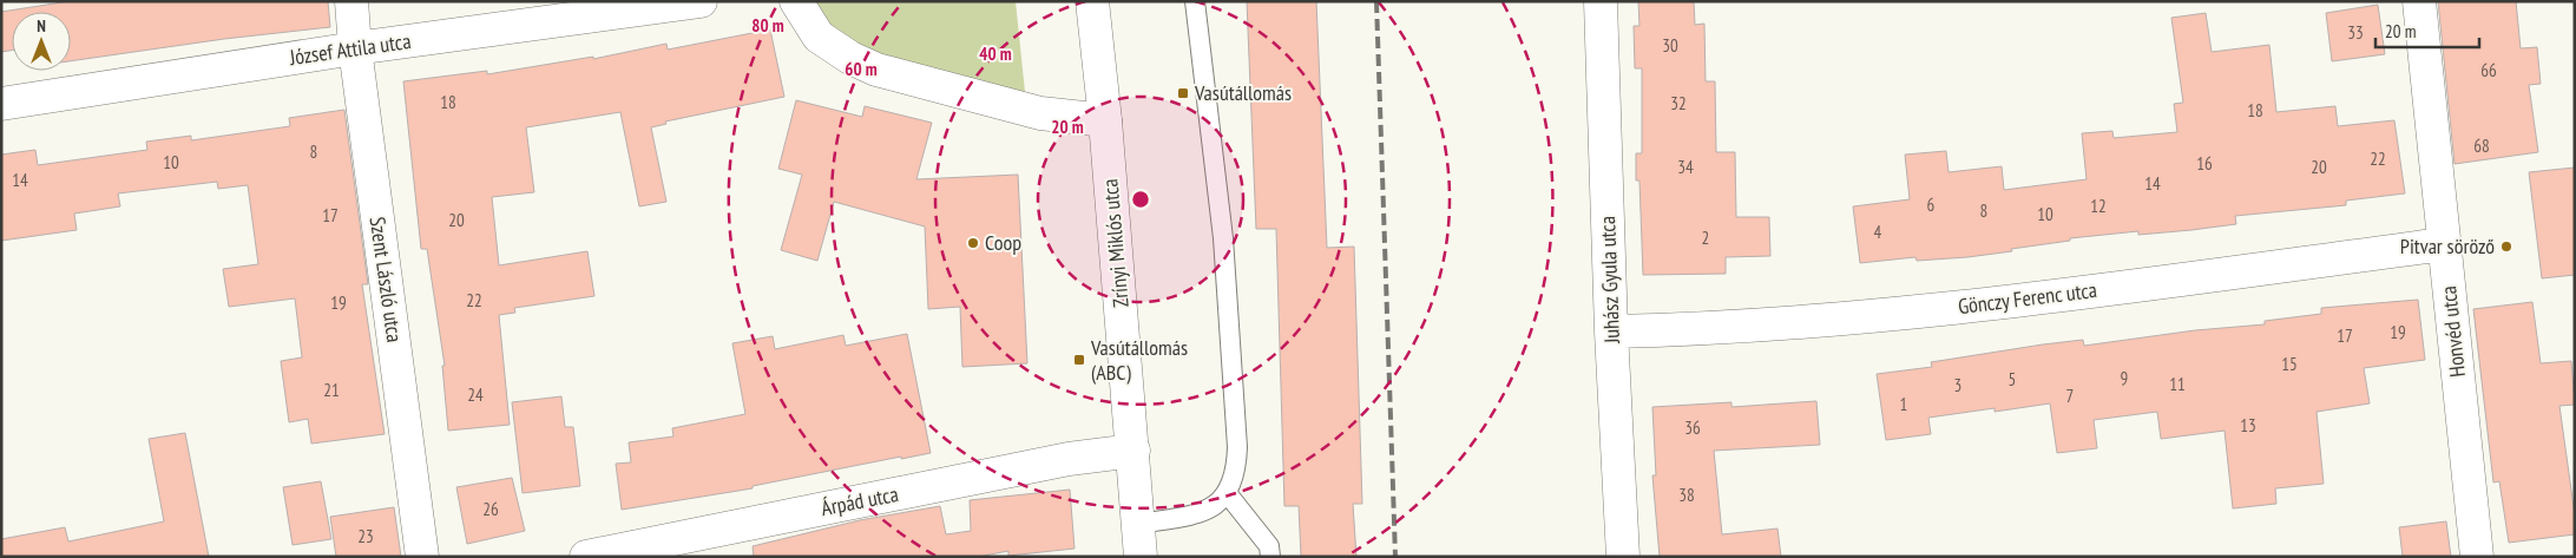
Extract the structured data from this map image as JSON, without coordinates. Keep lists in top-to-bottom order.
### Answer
{
  "streets": {
    "street": [
      "József Attila utca",
      "Zrínyi Miklós utca",
      "Szent László utca",
      "Juhász Gyula utca",
      "Gönczy Ferenc utca",
      "Honvéd utca",
      "Árpád utca"
    ]
  },
  "crossings": [
    ["József Attila utca", "Szent László utca"],
    ["Zrínyi Miklós utca", "Árpád utca"],
    ["Juhász Gyula utca", "Gönczy Ferenc utca"],
    ["Gönczy Ferenc utca", "Honvéd utca"]
  ],
  "places": {
    "transit": ["Vasútállomás", "Vasútállomás (ABC)"],
    "other": ["Coop", "Pitvar söröző"]
  },
  "house_numbers": [
    "33",
    "30",
    "66",
    "18",
    "32",
    "18",
    "68",
    "8",
    "22",
    "10",
    "16",
    "34",
    "20",
    "14",
    "14",
    "6",
    "12",
    "8",
    "10",
    "17",
    "20",
    "4",
    "2",
    "22",
    "19",
    "19",
    "17",
    "15",
    "9",
    "5",
    "11",
    "3",
    "21",
    "24",
    "7",
    "1",
    "13",
    "36",
    "38",
    "26",
    "23"
  ],
  "scale_bar": "20 m",
  "north": "top",
  "rings": [
    "80 m",
    "40 m",
    "60 m",
    "20 m"
  ]
}
